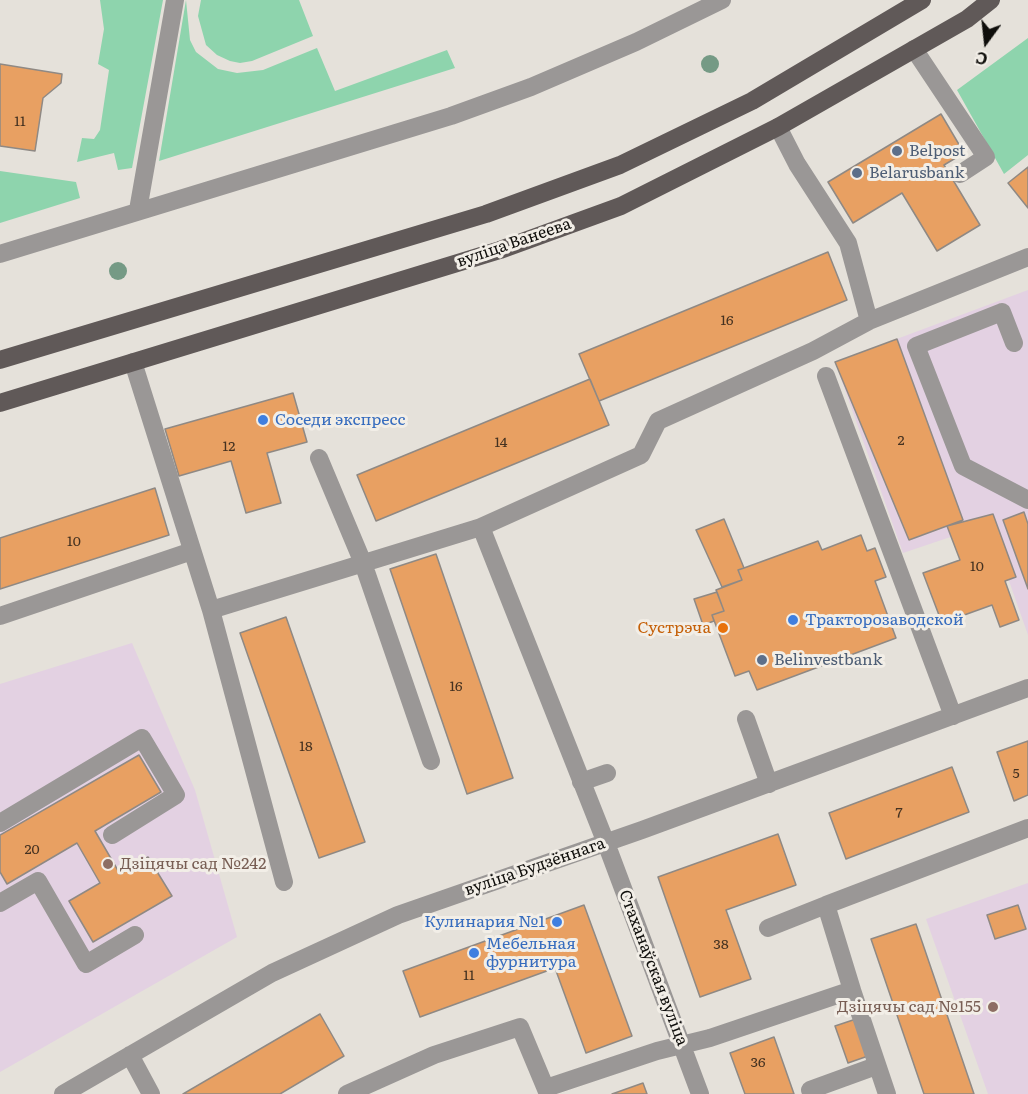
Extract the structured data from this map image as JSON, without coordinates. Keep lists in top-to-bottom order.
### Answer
{
  "streets": {
    "main road": ["вуліца Ванеева"],
    "street": ["вуліца Будзённага", "Стаханаўская вуліца"]
  },
  "crossings": [
    ["вуліца Будзённага", "Стаханаўская вуліца"]
  ],
  "places": [
    "Belpost",
    "Belarusbank",
    "Соседи экспресс",
    "Тракторозаводской",
    "Сустрэча",
    "Belinvestbank",
    "Дзіцячы сад №242",
    "Кулинария №1",
    "Мебельная фурнитура",
    "Дзіцячы сад №155"
  ],
  "house_numbers": [
    "11",
    "16",
    "2",
    "14",
    "12",
    "10",
    "10",
    "16",
    "18",
    "5",
    "7",
    "20",
    "38",
    "11",
    "36"
  ],
  "north": "bottom"
}
